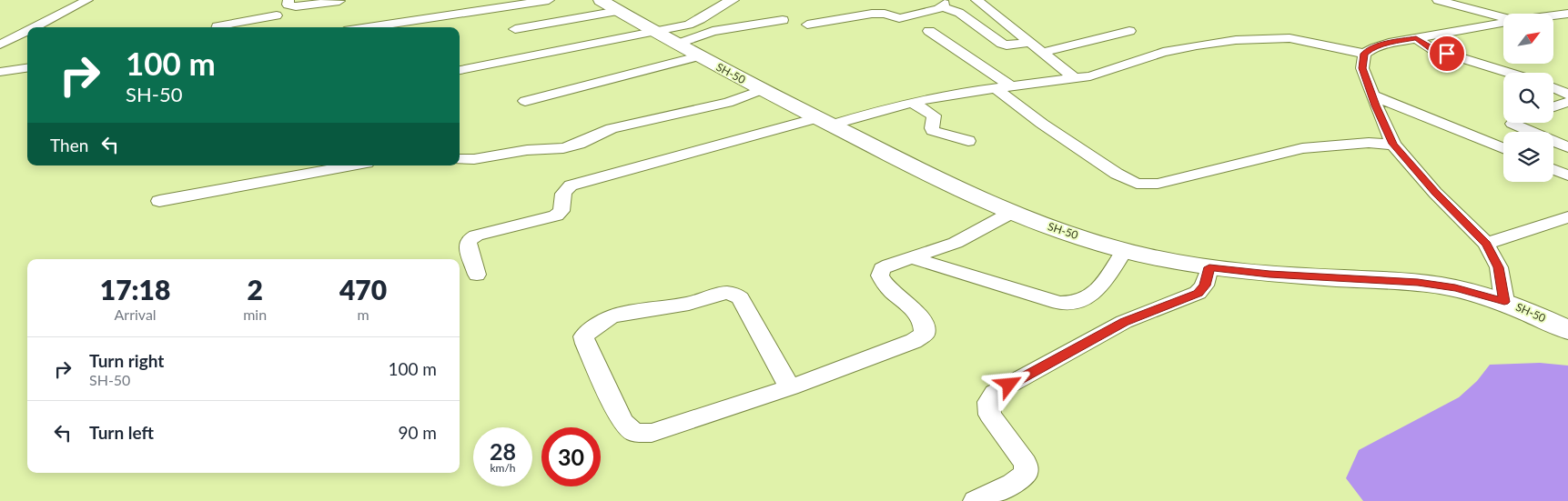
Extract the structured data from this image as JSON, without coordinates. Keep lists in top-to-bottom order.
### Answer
{
  "streets": {
    "highway": ["SH-50"]
  },
  "north": "top right",
  "page": {
    "turn": ["100 m", "SH-50"],
    "then": "Then",
    "eta": [
      "17:18",
      "Arrival",
      "2",
      "min",
      "470",
      "m"
    ],
    "list": [
      {
        "name": "Turn right",
        "note": "SH-50",
        "value": "100 m"
      },
      {
        "name": "Turn left",
        "value": "90 m"
      }
    ],
    "speed": "28 km/h",
    "limit": "30"
  }
}
